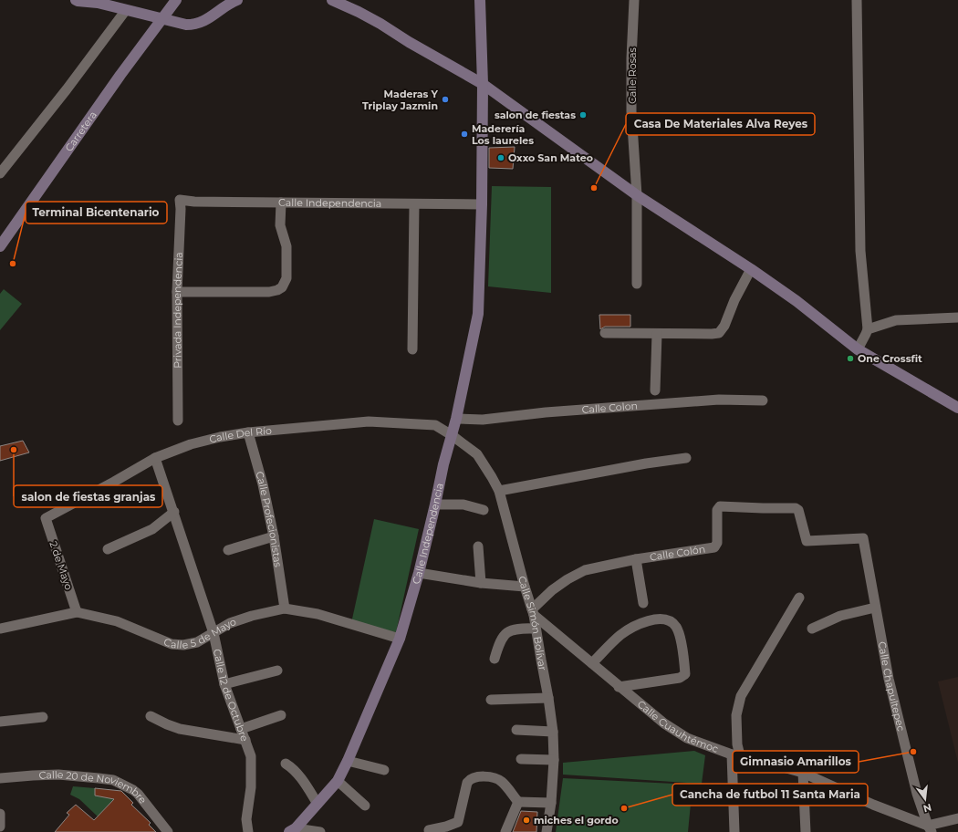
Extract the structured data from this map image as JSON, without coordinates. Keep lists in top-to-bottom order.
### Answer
{
  "streets": {
    "street": [
      "Calle Rosas",
      "Carretera",
      "Calle Independencia",
      "Privada Independencia",
      "Calle Colon",
      "Calle Del Río",
      "Calle Profecionistas",
      "Calle Colón",
      "2 de Mayo",
      "Calle Simón Bolívar",
      "Calle 5 de Mayo",
      "Calle Chapultepec",
      "Calle 12 de Octubre",
      "Calle Cuauhtémoc",
      "Calle 20 de Noviembre"
    ]
  },
  "crossings": [
    ["Calle Independencia", "Privada Independencia"],
    ["Calle Independencia", "Calle Colon"],
    ["Calle Independencia", "Calle Del Río"],
    ["Calle Independencia", "Calle Simón Bolívar"],
    ["Calle Independencia", "Calle 5 de Mayo"],
    ["Calle Del Río", "Calle Profecionistas"],
    ["Calle Del Río", "2 de Mayo"],
    ["Calle Del Río", "Calle Simón Bolívar"],
    ["Calle Del Río", "Calle 12 de Octubre"],
    ["Calle Profecionistas", "Calle 5 de Mayo"],
    ["Calle Colón", "Calle Simón Bolívar"],
    ["Calle Colón", "Calle Chapultepec"],
    ["Calle Colón", "Calle Cuauhtémoc"],
    ["2 de Mayo", "Calle 5 de Mayo"],
    ["Calle Simón Bolívar", "Calle Cuauhtémoc"],
    ["Calle 5 de Mayo", "Calle 12 de Octubre"],
    ["Calle Chapultepec", "Calle Cuauhtémoc"]
  ],
  "places": [
    "Maderas Y Triplay Jazmin",
    "salon de fiestas",
    "Maderería Los laureles",
    "Oxxo San Mateo",
    "Casa De Materiales Alva Reyes",
    "Terminal Bicentenario",
    "One Crossfit",
    "salon de fiestas granjas",
    "Gimnasio Amarillos",
    "Cancha de futbol 11 Santa Maria",
    "miches el gordo"
  ],
  "north": "bottom"
}
